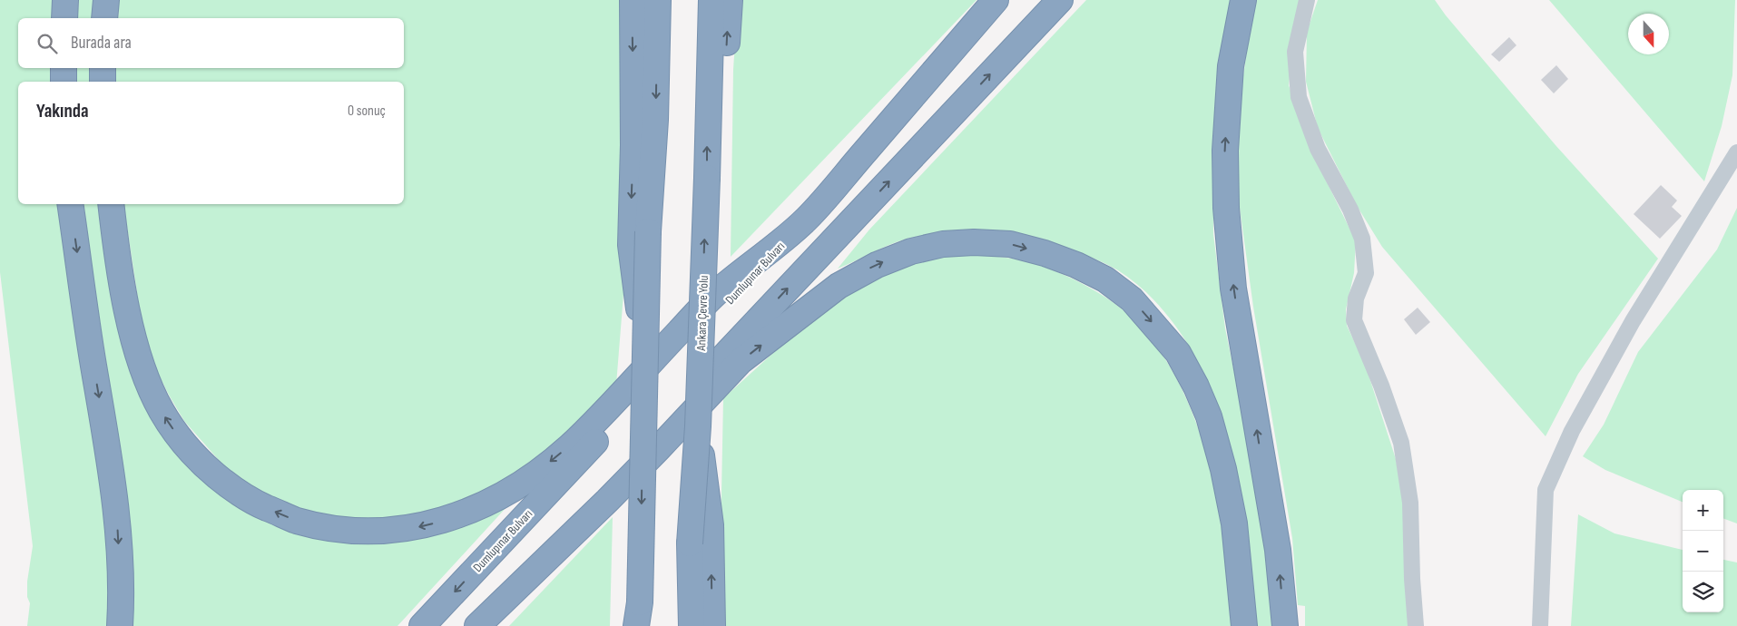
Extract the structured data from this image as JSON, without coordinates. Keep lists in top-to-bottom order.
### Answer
{
  "streets": {
    "highway": ["Dumlupınar Bulvarı", "Ankara Çevre Yolu"]
  },
  "north": "bottom",
  "page": {
    "search": "Burada ara",
    "heading": ["Yakında", "0 sonuç"],
    "map_buttons": ["+", "−"]
  }
}
